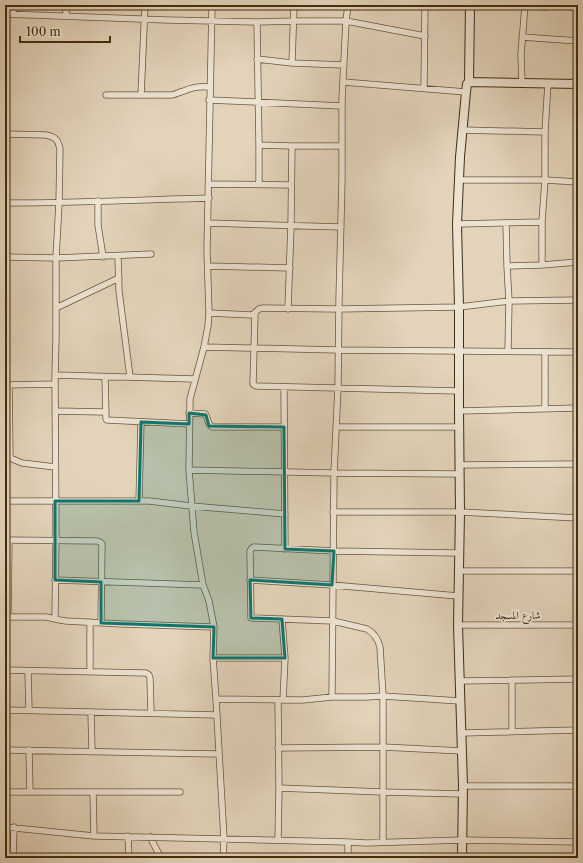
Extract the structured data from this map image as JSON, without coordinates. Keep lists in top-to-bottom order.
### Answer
{
  "streets": {
    "street": ["شارع المسجد"]
  },
  "scale_bar": "100 m"
}
